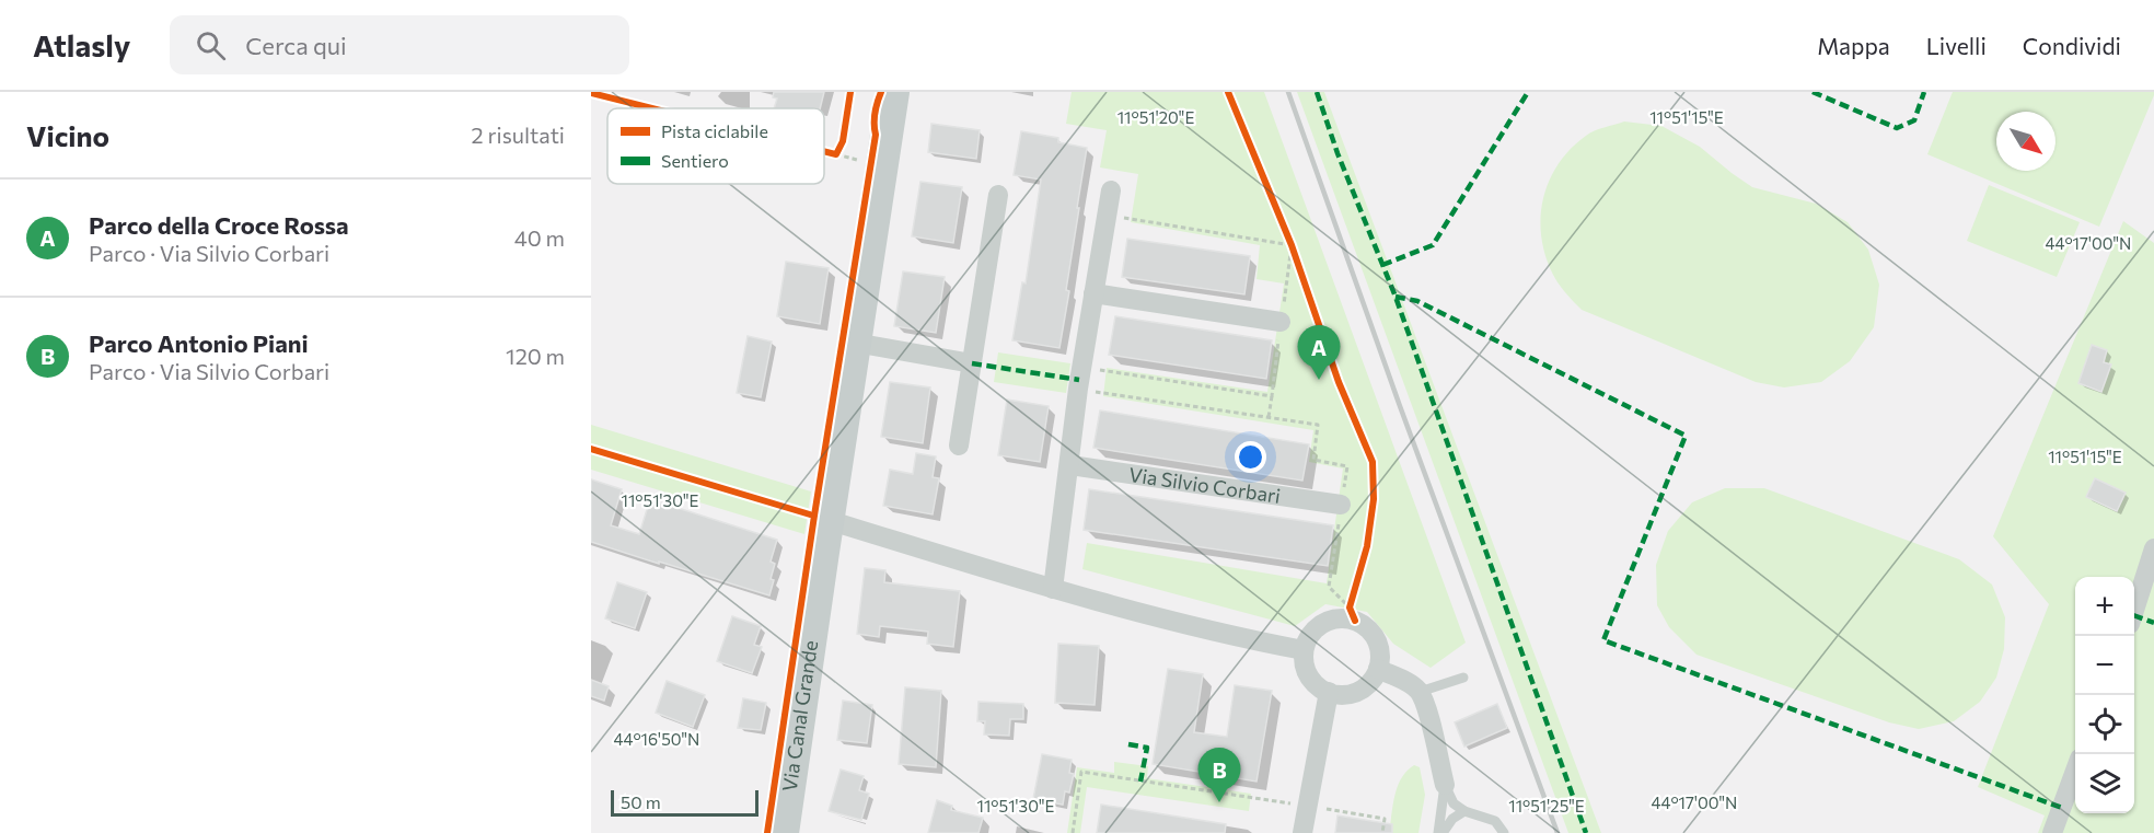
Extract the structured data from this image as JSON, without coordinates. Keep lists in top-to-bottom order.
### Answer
{
  "streets": {
    "main road": ["Via Canal Grande"],
    "street": ["Via Silvio Corbari"]
  },
  "legend": ["Pista ciclabile", "Sentiero"],
  "scale_bar": "50 m",
  "north": "bottom right",
  "page": {
    "header": "Atlasly",
    "search": "Cerca qui",
    "nav": ["Mappa", "Livelli", "Condividi"],
    "heading": ["Vicino", "2 risultati"],
    "list": [
      {
        "mark": "A",
        "name": "Parco della Croce Rossa",
        "note": "Parco · Via Silvio Corbari",
        "value": "40 m"
      },
      {
        "mark": "B",
        "name": "Parco Antonio Piani",
        "note": "Parco · Via Silvio Corbari",
        "value": "120 m"
      }
    ],
    "pins": ["A", "B"],
    "map_buttons": ["+", "−"],
    "scale": "50 m"
  },
  "coordinates": [
    "11°51'20\"E",
    "11°51'15\"E",
    "44°17'00\"N",
    "11°51'30\"E",
    "44°16'50\"N",
    "11°51'25\"E"
  ]
}
